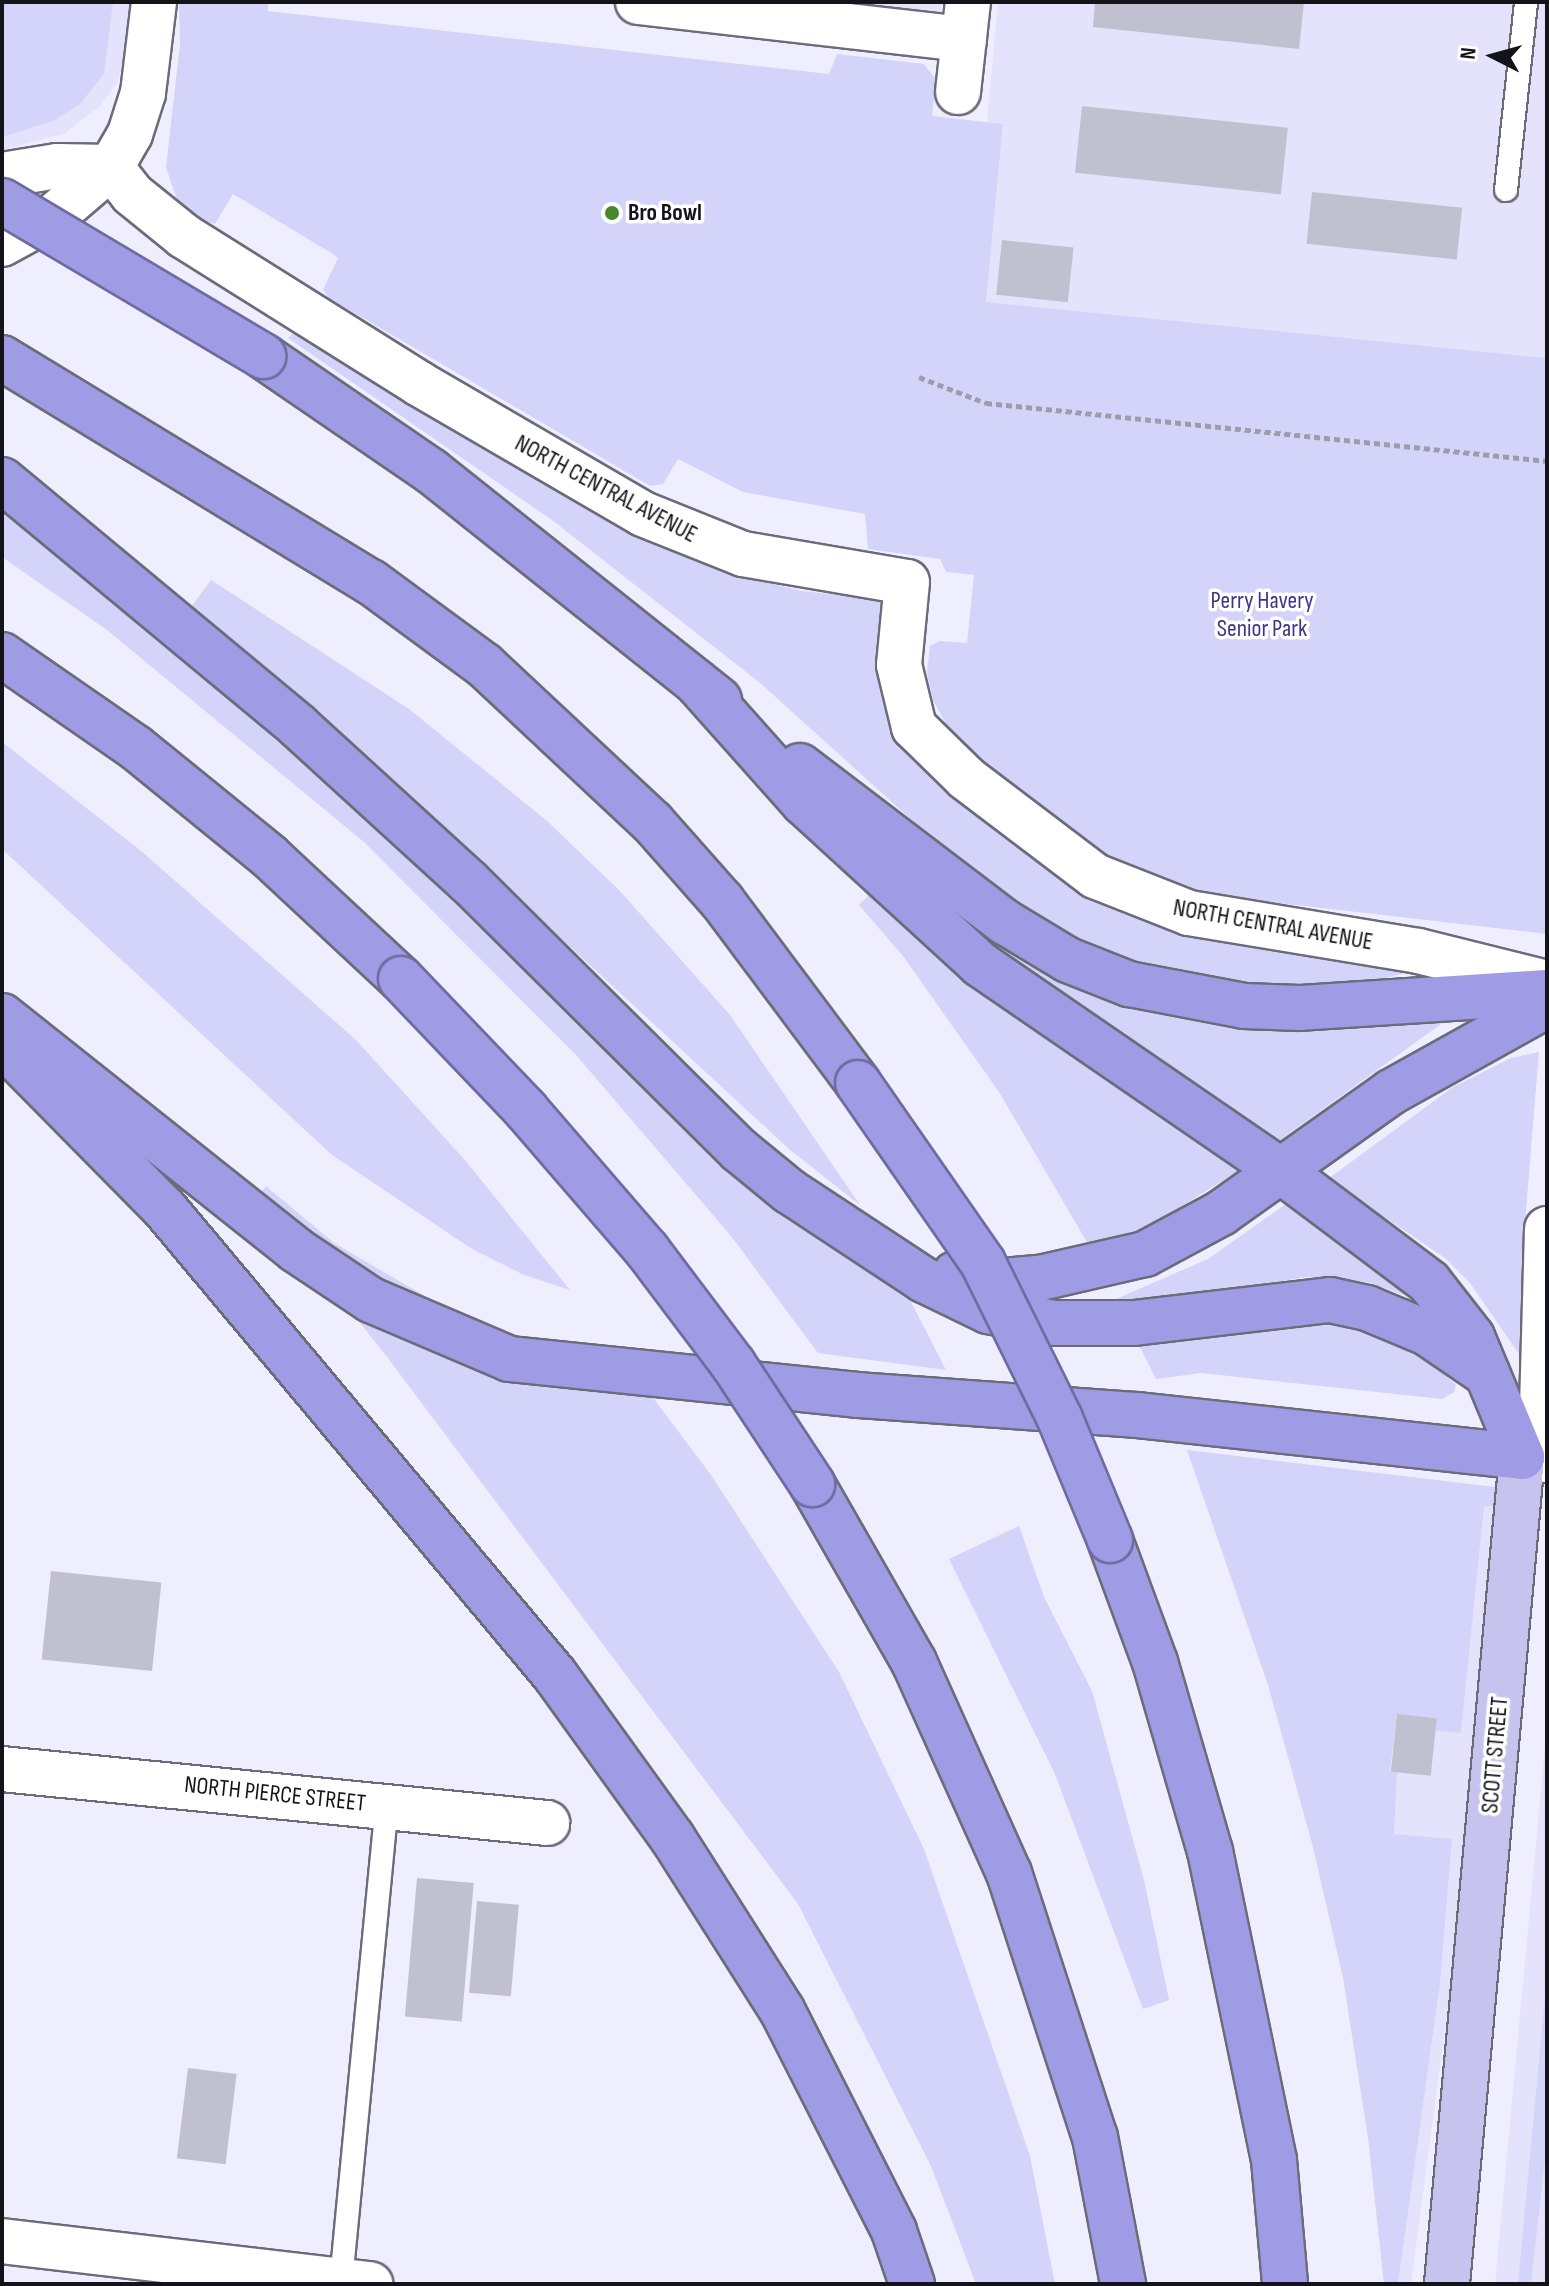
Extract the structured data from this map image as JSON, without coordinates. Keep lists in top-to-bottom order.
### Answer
{
  "streets": {
    "main road": ["SCOTT STREET"],
    "street": ["NORTH CENTRAL AVENUE", "NORTH PIERCE STREET"]
  },
  "parks": ["Perry Havery Senior Park"],
  "places": ["Bro Bowl"],
  "north": "left"
}
